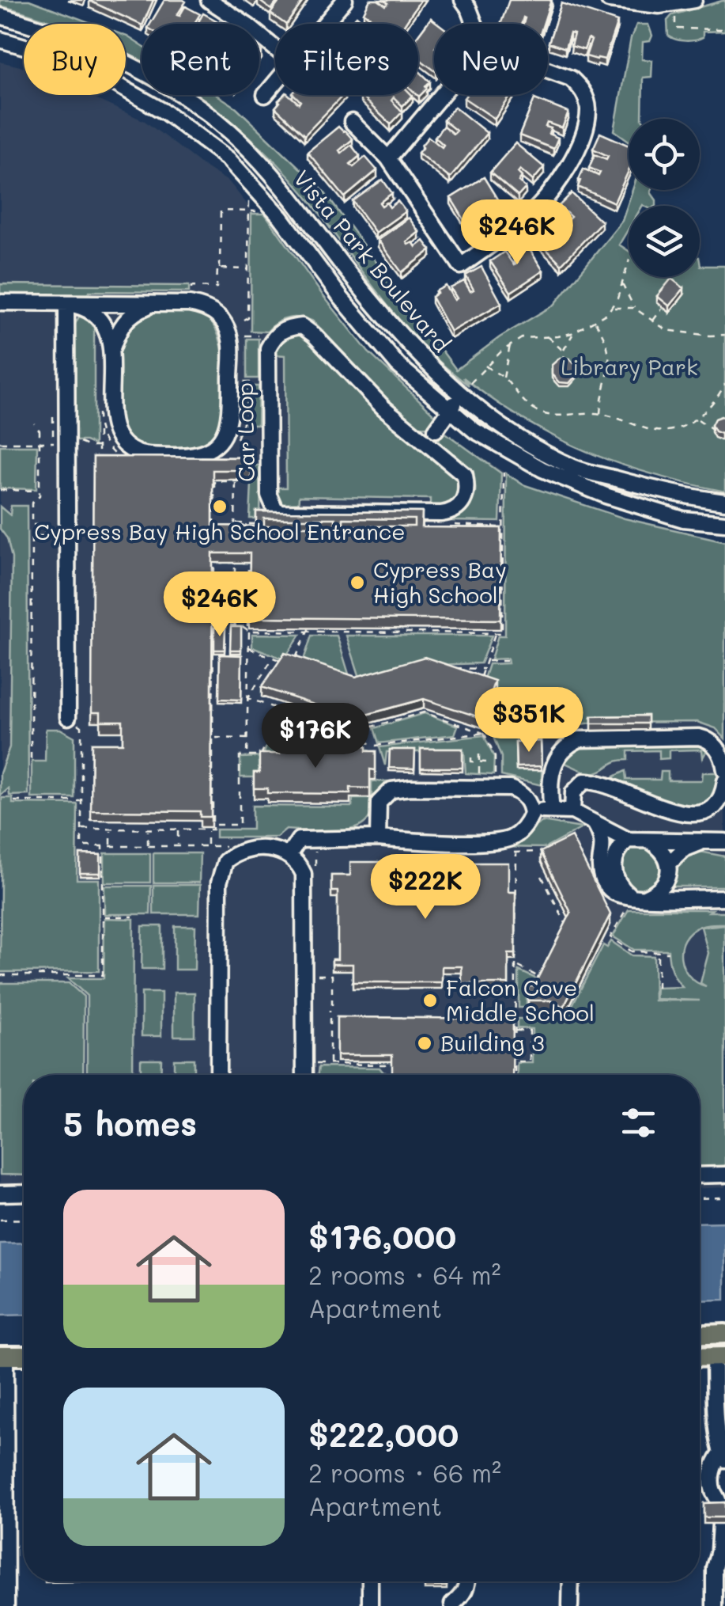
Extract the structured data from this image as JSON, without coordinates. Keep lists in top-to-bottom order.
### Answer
{
  "streets": {
    "street": ["Vista Park Boulevard", "Car Loop"]
  },
  "parks": ["Library Park"],
  "places": [
    "Cypress Bay High School Entrance",
    "Cypress Bay High School",
    "Falcon Cove Middle School",
    "Building 3"
  ],
  "page": {
    "chip": [
      "Buy",
      "Rent",
      "Filters",
      "New"
    ],
    "price": [
      "$246K",
      "$246K",
      "$351K",
      "$176K",
      "$222K"
    ],
    "heading": "5 homes",
    "list": [
      {
        "name": "$176,000",
        "note": "2 rooms · 64 m² · Apartment"
      },
      {
        "name": "$222,000",
        "note": "2 rooms · 66 m² · Apartment"
      }
    ]
  }
}
